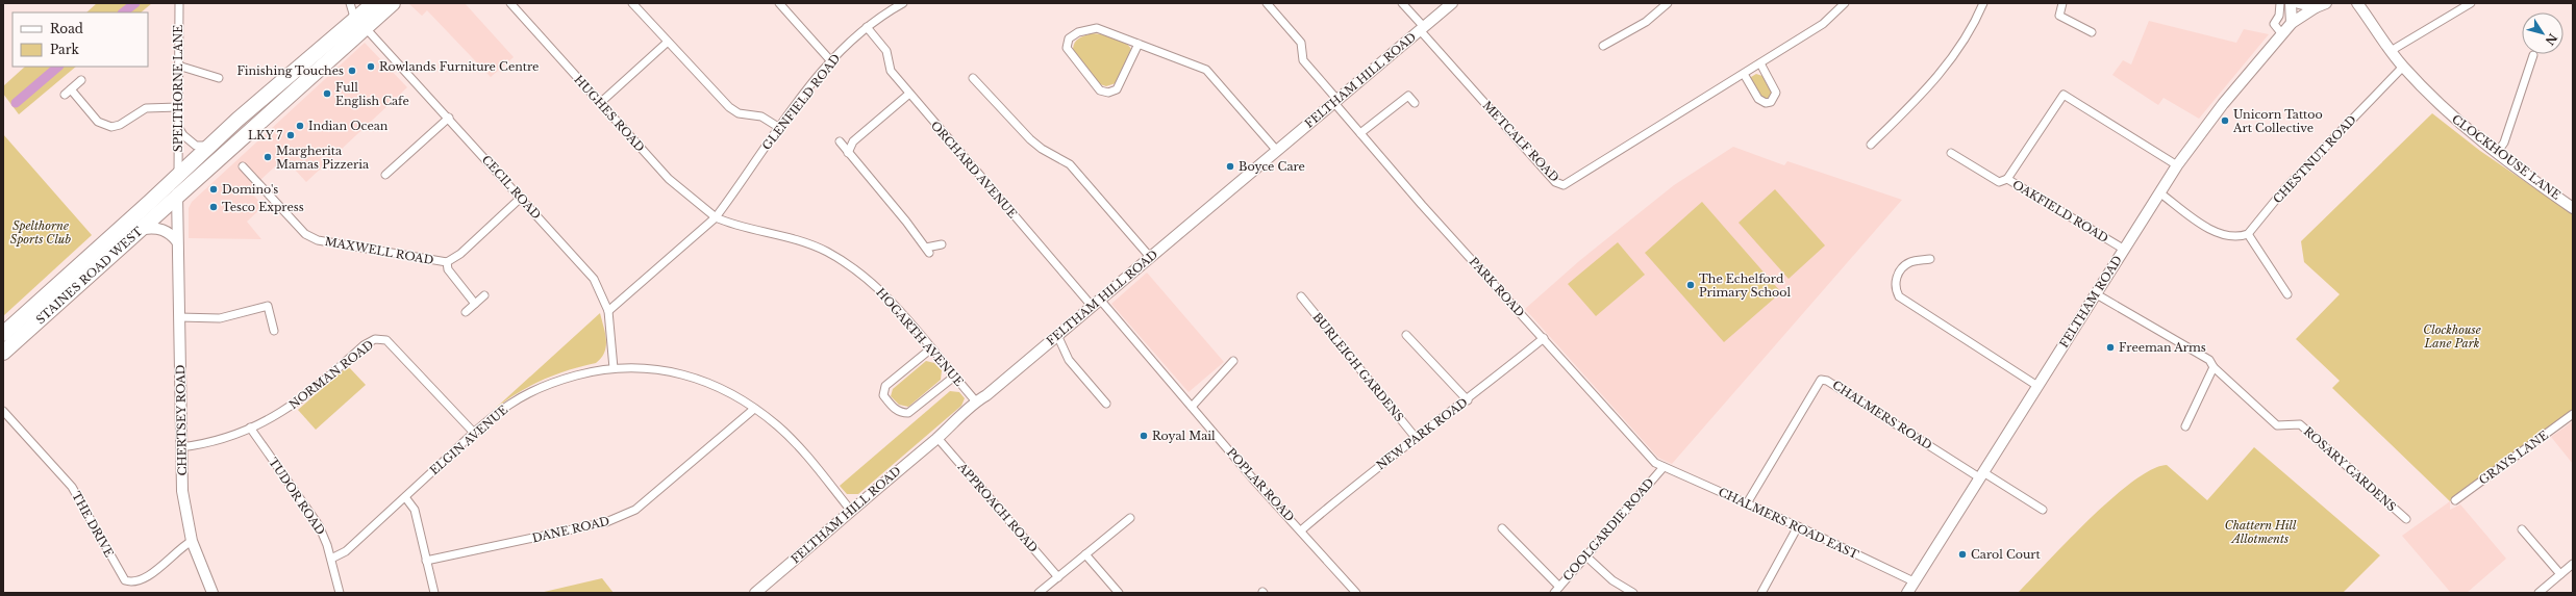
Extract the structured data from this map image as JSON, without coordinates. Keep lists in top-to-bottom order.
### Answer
{
  "streets": {
    "highway": ["STAINES ROAD WEST"],
    "street": [
      "FELTHAM HILL ROAD",
      "SPELTHORNE LANE",
      "GLENFIELD ROAD",
      "HUGHES ROAD",
      "METCALF ROAD",
      "CLOCKHOUSE LANE",
      "CHESTNUT ROAD",
      "ORCHARD AVENUE",
      "CECIL ROAD",
      "OAKFIELD ROAD",
      "MAXWELL ROAD",
      "PARK ROAD",
      "FELTHAM ROAD",
      "HOGARTH AVENUE",
      "BURLEIGH GARDENS",
      "NORMAN ROAD",
      "CHALMERS ROAD",
      "CHERTSEY ROAD",
      "NEW PARK ROAD",
      "ELGIN AVENUE",
      "GRAYS LANE",
      "ROSARY GARDENS",
      "POPLAR ROAD",
      "TUDOR ROAD",
      "APPROACH ROAD",
      "CHALMERS ROAD EAST",
      "THE DRIVE",
      "DANE ROAD",
      "COOLGARDIE ROAD"
    ]
  },
  "crossings": [
    ["FELTHAM HILL ROAD", "METCALF ROAD"],
    ["FELTHAM HILL ROAD", "ORCHARD AVENUE"],
    ["FELTHAM HILL ROAD", "PARK ROAD"],
    ["FELTHAM HILL ROAD", "HOGARTH AVENUE"],
    ["FELTHAM HILL ROAD", "ELGIN AVENUE"],
    ["FELTHAM HILL ROAD", "POPLAR ROAD"],
    ["FELTHAM HILL ROAD", "APPROACH ROAD"],
    ["SPELTHORNE LANE", "CHERTSEY ROAD"],
    ["GLENFIELD ROAD", "HUGHES ROAD"],
    ["GLENFIELD ROAD", "ORCHARD AVENUE"],
    ["GLENFIELD ROAD", "HOGARTH AVENUE"],
    ["HUGHES ROAD", "HOGARTH AVENUE"],
    ["CLOCKHOUSE LANE", "CHESTNUT ROAD"],
    ["ORCHARD AVENUE", "POPLAR ROAD"],
    ["CECIL ROAD", "MAXWELL ROAD"],
    ["CECIL ROAD", "STAINES ROAD WEST"],
    ["CECIL ROAD", "ELGIN AVENUE"],
    ["OAKFIELD ROAD", "FELTHAM ROAD"],
    ["STAINES ROAD WEST", "CHERTSEY ROAD"],
    ["PARK ROAD", "NEW PARK ROAD"],
    ["PARK ROAD", "CHALMERS ROAD EAST"],
    ["PARK ROAD", "COOLGARDIE ROAD"],
    ["FELTHAM ROAD", "CHALMERS ROAD"],
    ["FELTHAM ROAD", "ROSARY GARDENS"],
    ["FELTHAM ROAD", "CHALMERS ROAD EAST"],
    ["BURLEIGH GARDENS", "NEW PARK ROAD"],
    ["NORMAN ROAD", "CHERTSEY ROAD"],
    ["NORMAN ROAD", "ELGIN AVENUE"],
    ["NORMAN ROAD", "TUDOR ROAD"],
    ["CHALMERS ROAD", "CHALMERS ROAD EAST"],
    ["CHERTSEY ROAD", "THE DRIVE"],
    ["NEW PARK ROAD", "POPLAR ROAD"],
    ["ELGIN AVENUE", "TUDOR ROAD"],
    ["ELGIN AVENUE", "DANE ROAD"],
    ["CHALMERS ROAD EAST", "COOLGARDIE ROAD"]
  ],
  "parks": ["Spelthorne Sports Club", "Clockhouse Lane Park", "Chattern Hill Allotments"],
  "places": [
    "Rowlands Furniture Centre",
    "Finishing Touches",
    "Full English Cafe",
    "Unicorn Tattoo Art Collective",
    "Indian Ocean",
    "LKY 7",
    "Margherita Mamas Pizzeria",
    "Boyce Care",
    "Domino's",
    "Tesco Express",
    "The Echelford Primary School",
    "Freeman Arms",
    "Royal Mail",
    "Carol Court"
  ],
  "legend": ["Road", "Park"],
  "north": "bottom right"
}
